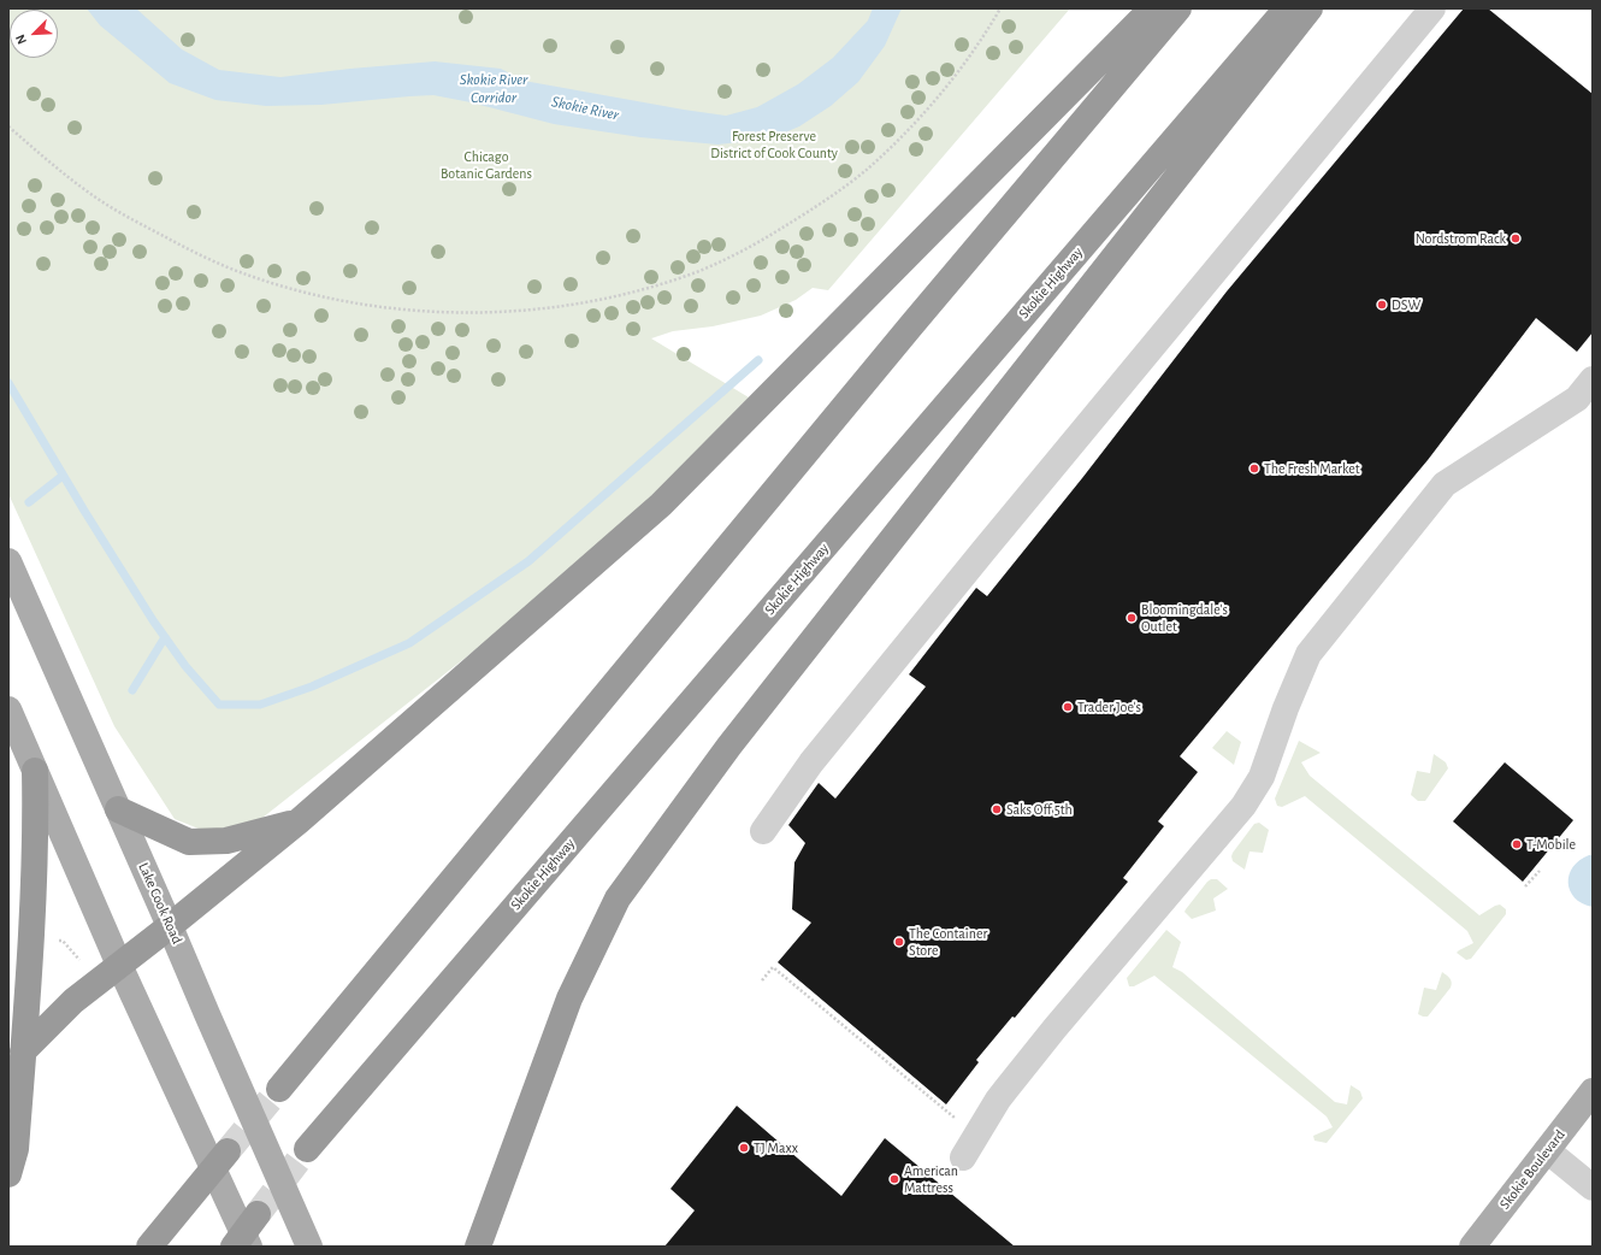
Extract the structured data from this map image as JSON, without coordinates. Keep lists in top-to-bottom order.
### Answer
{
  "streets": {
    "highway": ["Skokie Highway"],
    "main road": ["Lake Cook Road", "Skokie Boulevard"]
  },
  "water": ["Skokie River Corridor", "Skokie River"],
  "parks": ["Forest Preserve District of Cook County", "Chicago Botanic Gardens"],
  "places": [
    "Nordstrom Rack",
    "DSW",
    "The Fresh Market",
    "Bloomingdale's Outlet",
    "Trader Joe's",
    "Saks Off 5th",
    "T-Mobile",
    "The Container Store",
    "TJ Maxx",
    "American Mattress"
  ],
  "north": "bottom left"
}
